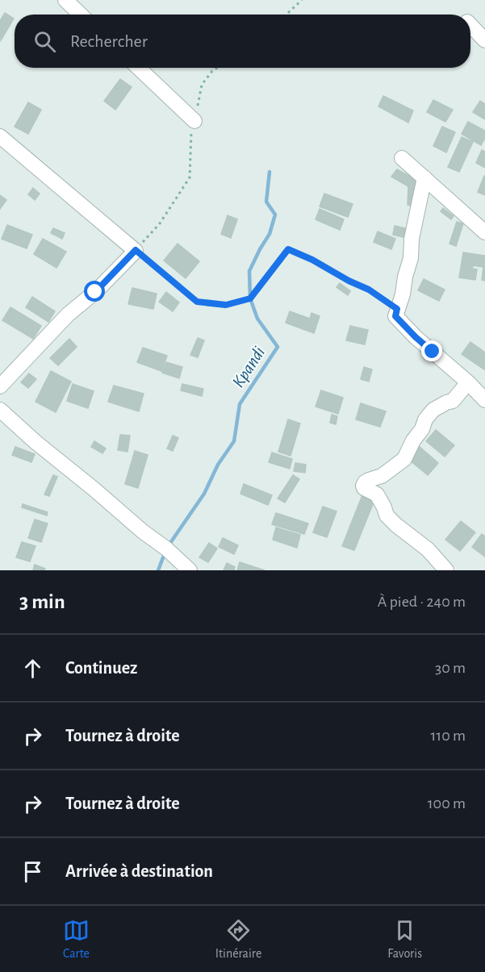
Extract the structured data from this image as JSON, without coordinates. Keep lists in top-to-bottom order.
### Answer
{
  "water": ["Kpandi"],
  "page": {
    "search": "Rechercher",
    "heading": ["3 min", "À pied · 240 m"],
    "list": [
      ["Continuez", "30 m"],
      ["Tournez à droite", "110 m"],
      ["Tournez à droite", "100 m"],
      "Arrivée à destination"
    ],
    "nav": ["Carte", "Itinéraire", "Favoris"]
  }
}
